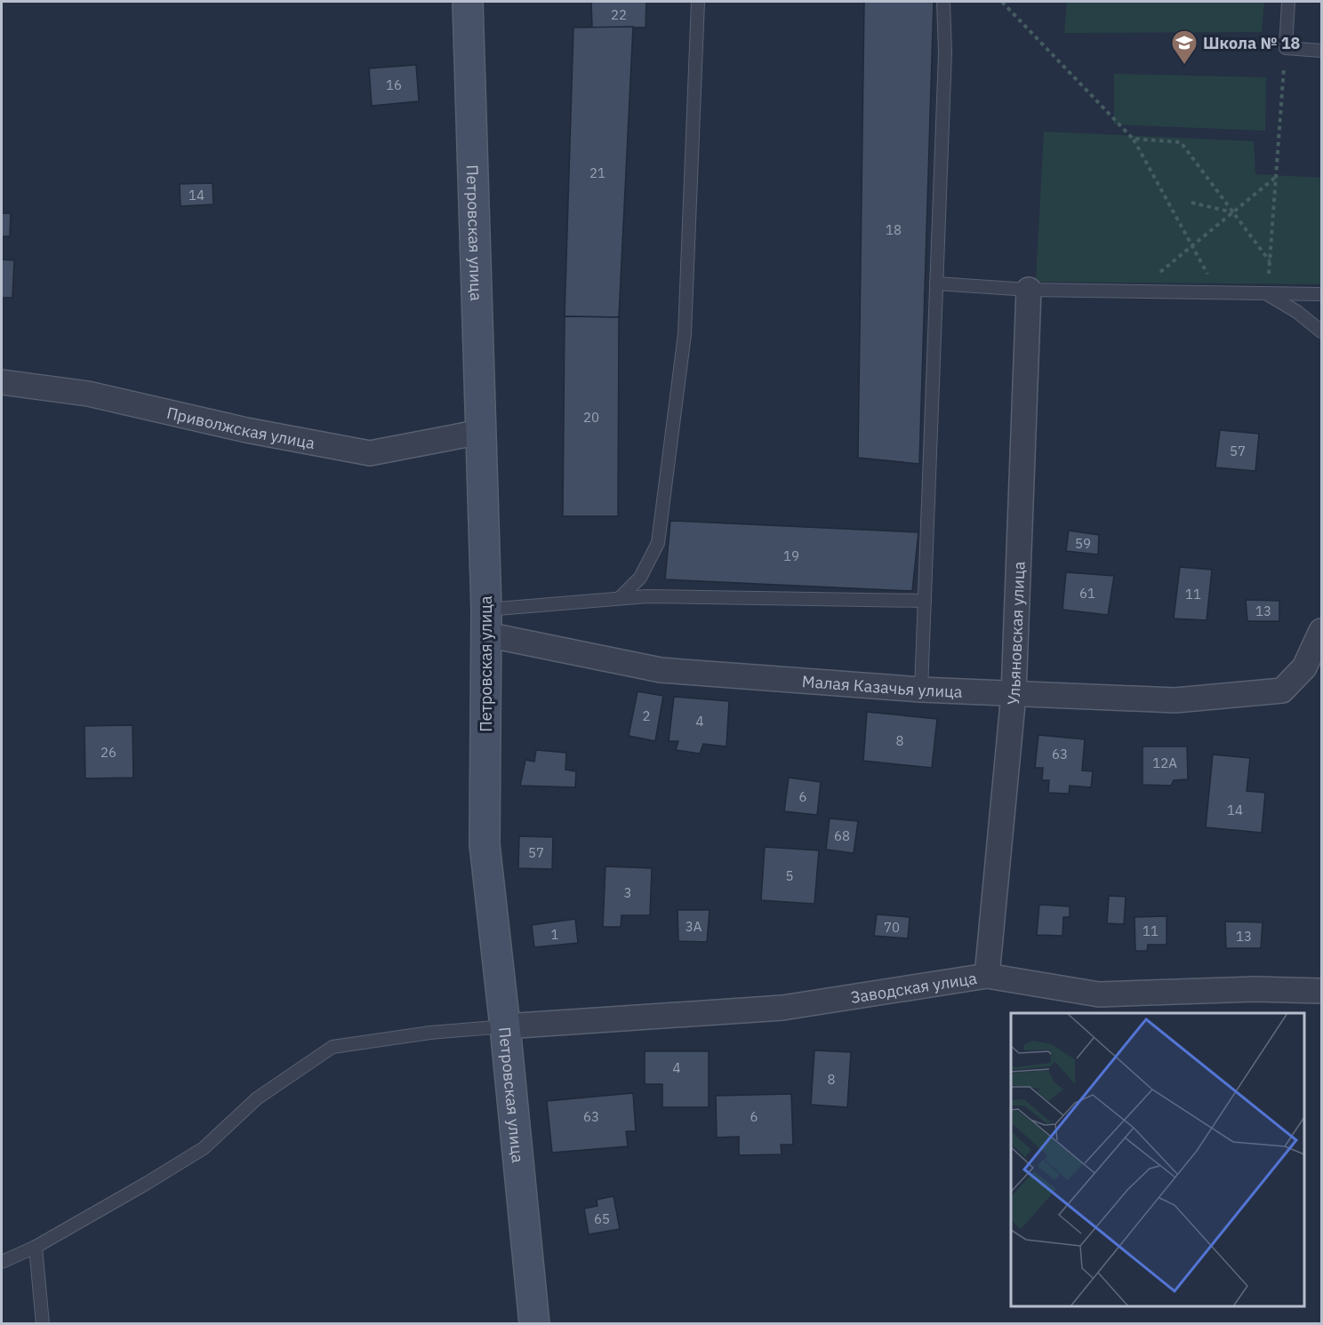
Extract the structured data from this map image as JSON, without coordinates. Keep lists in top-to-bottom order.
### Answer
{
  "streets": {
    "street": [
      "Петровская улица",
      "Приволжская улица",
      "Ульяновская улица",
      "Малая Казачья улица",
      "Заводская улица"
    ]
  },
  "crossings": [
    ["Петровская улица", "Приволжская улица"],
    ["Петровская улица", "Малая Казачья улица"],
    ["Петровская улица", "Заводская улица"],
    ["Ульяновская улица", "Малая Казачья улица"],
    ["Ульяновская улица", "Заводская улица"]
  ],
  "places": {
    "school or university": ["Школа № 18"]
  },
  "house_numbers": [
    "22",
    "16",
    "21",
    "14",
    "18",
    "20",
    "57",
    "59",
    "19",
    "61",
    "11",
    "13",
    "2",
    "4",
    "8",
    "26",
    "63",
    "12А",
    "6",
    "14",
    "68",
    "57",
    "5",
    "3",
    "3А",
    "70",
    "11",
    "1",
    "13",
    "4",
    "8",
    "63",
    "6",
    "65"
  ]
}
